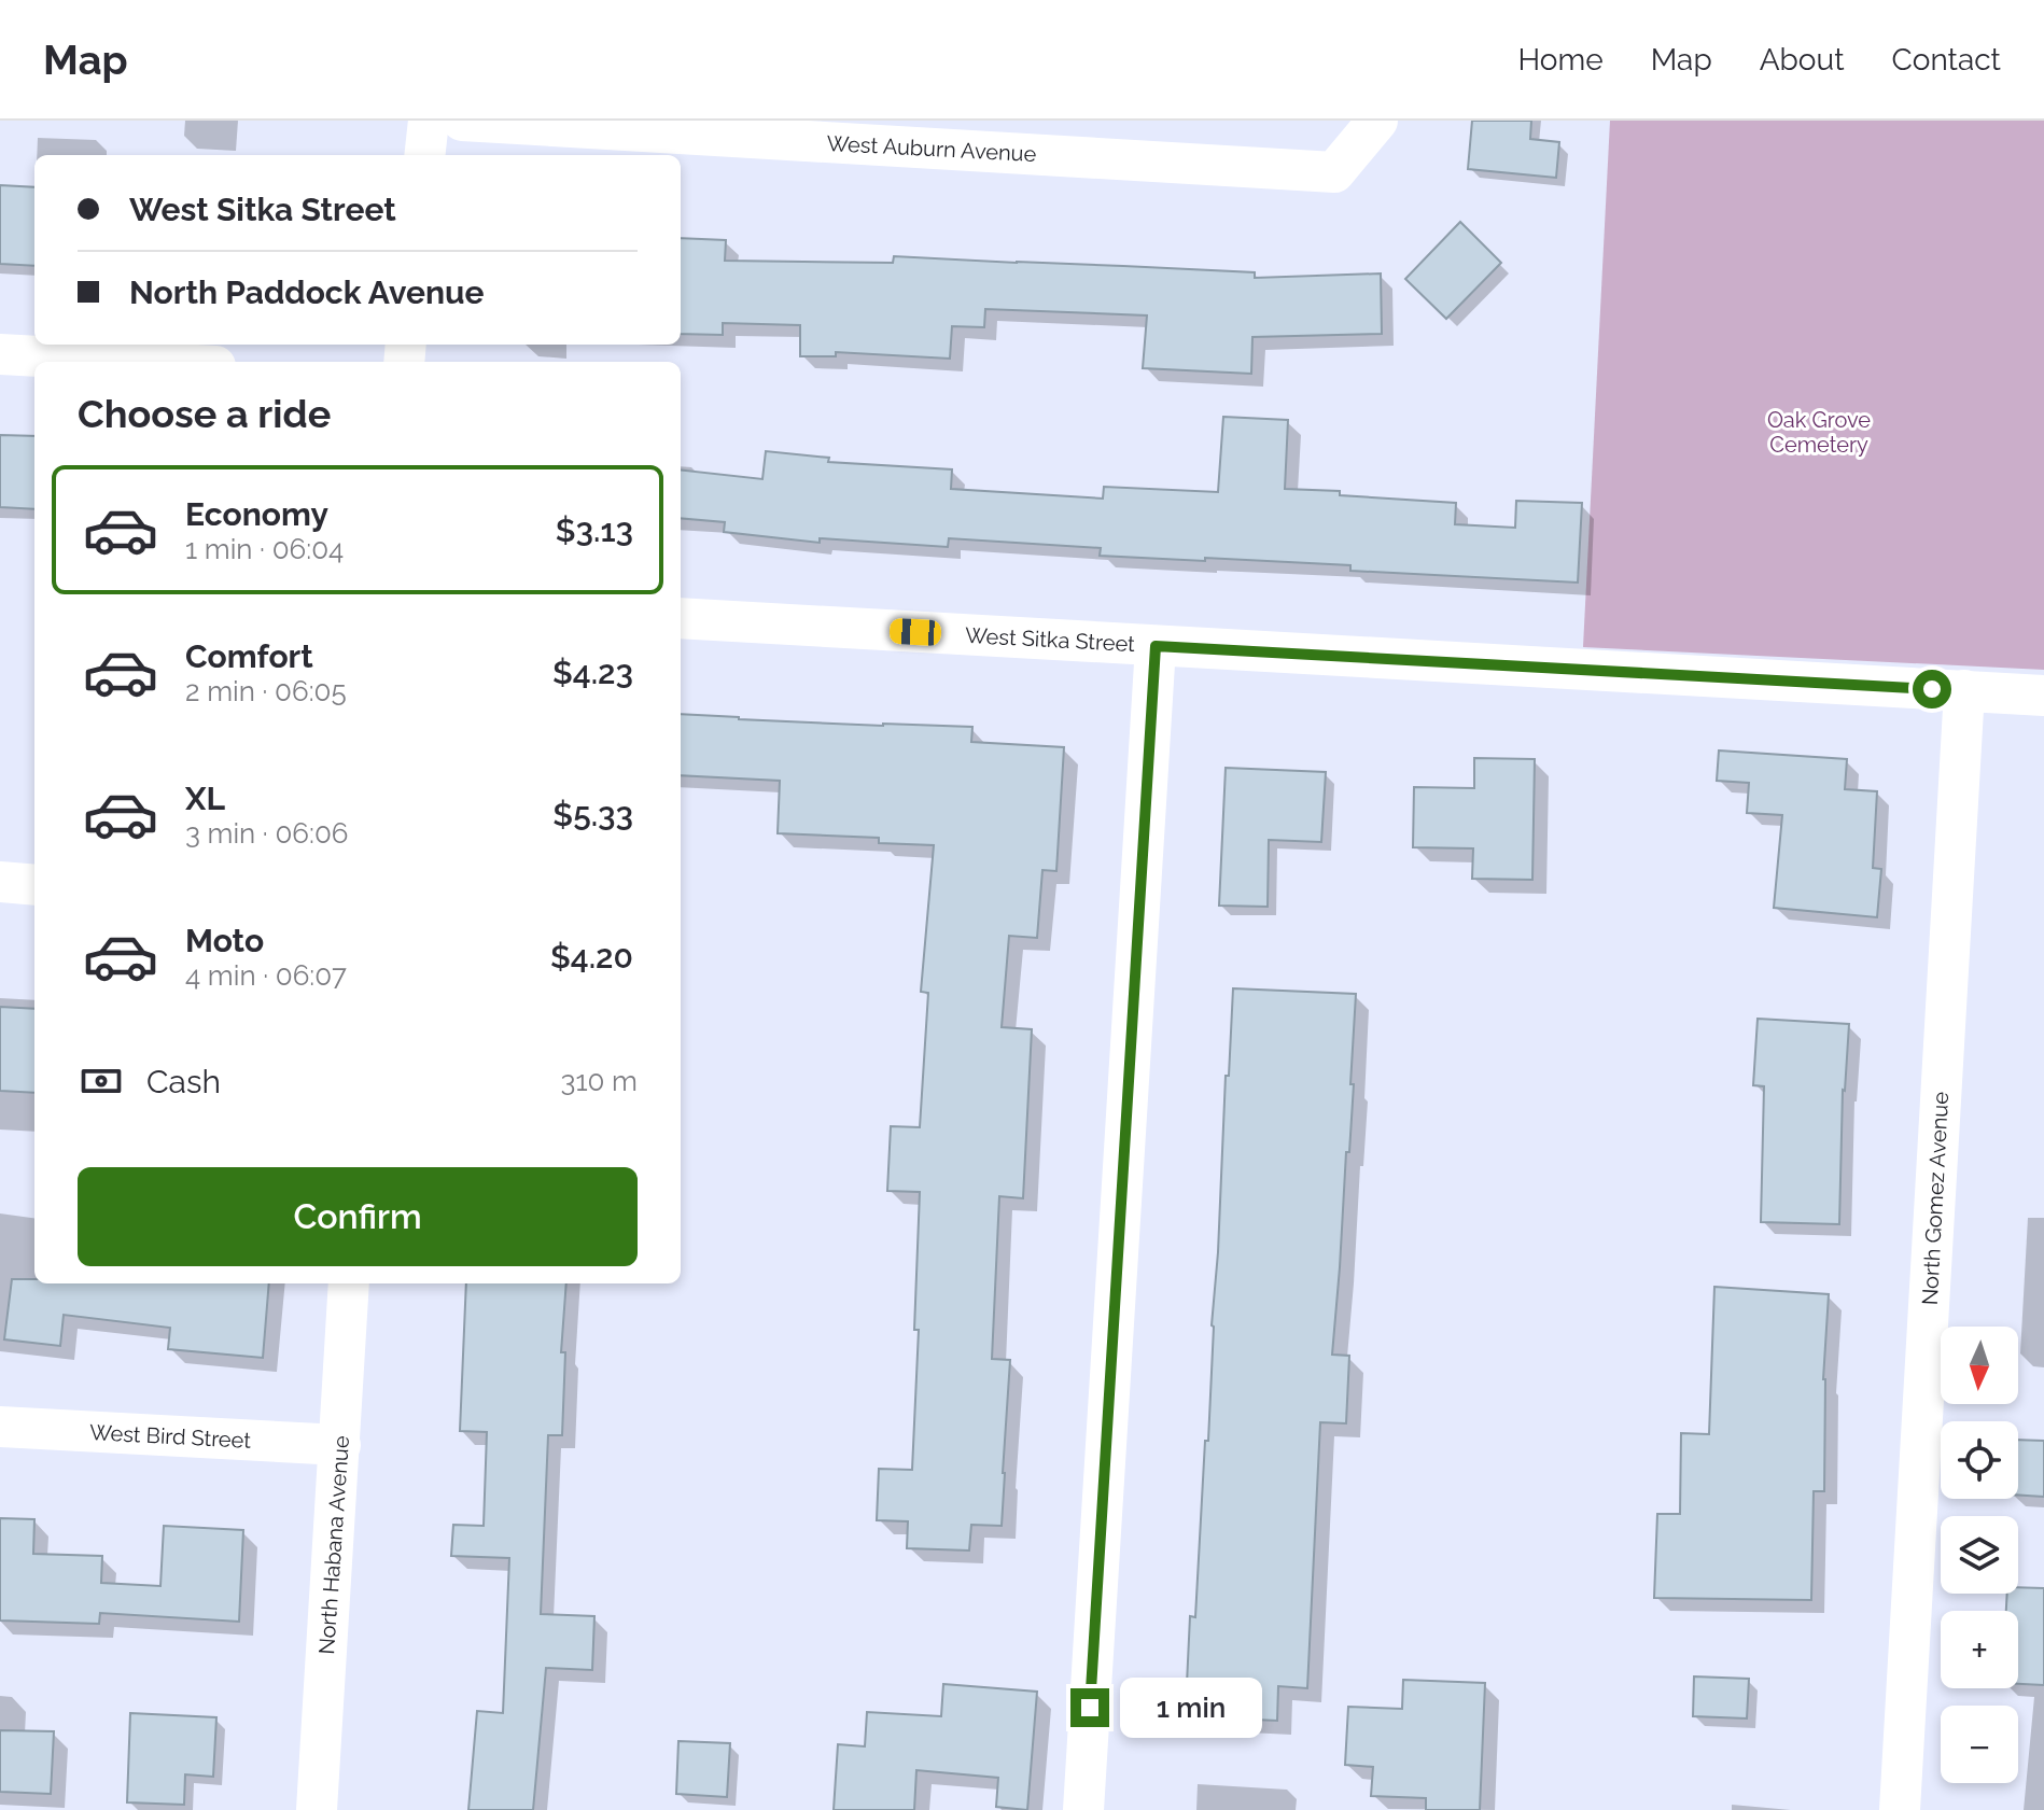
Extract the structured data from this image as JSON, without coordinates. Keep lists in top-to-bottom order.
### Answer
{
  "streets": {
    "street": [
      "West Auburn Avenue",
      "West Sitka Street",
      "North Gomez Avenue",
      "West Bird Street",
      "North Habana Avenue"
    ]
  },
  "crossings": [
    ["West Sitka Street", "North Gomez Avenue"],
    ["West Bird Street", "North Habana Avenue"]
  ],
  "parks": ["Oak Grove Cemetery"],
  "north": "bottom",
  "page": {
    "header": "Map",
    "nav": [
      "Home",
      "Map",
      "About",
      "Contact"
    ],
    "banner": ["West Sitka Street", "North Paddock Avenue"],
    "heading": "Choose a ride",
    "list": [
      {
        "name": "Economy",
        "note": "1 min · 06:04",
        "value": "$3.13"
      },
      {
        "name": "Comfort",
        "note": "2 min · 06:05",
        "value": "$4.23"
      },
      {
        "name": "XL",
        "note": "3 min · 06:06",
        "value": "$5.33"
      },
      {
        "name": "Moto",
        "note": "4 min · 06:07",
        "value": "$4.20"
      }
    ],
    "pay": ["Cash", "310 m"],
    "buttons": "Confirm",
    "map_buttons": ["+", "−"],
    "bubble": "1 min"
  }
}
